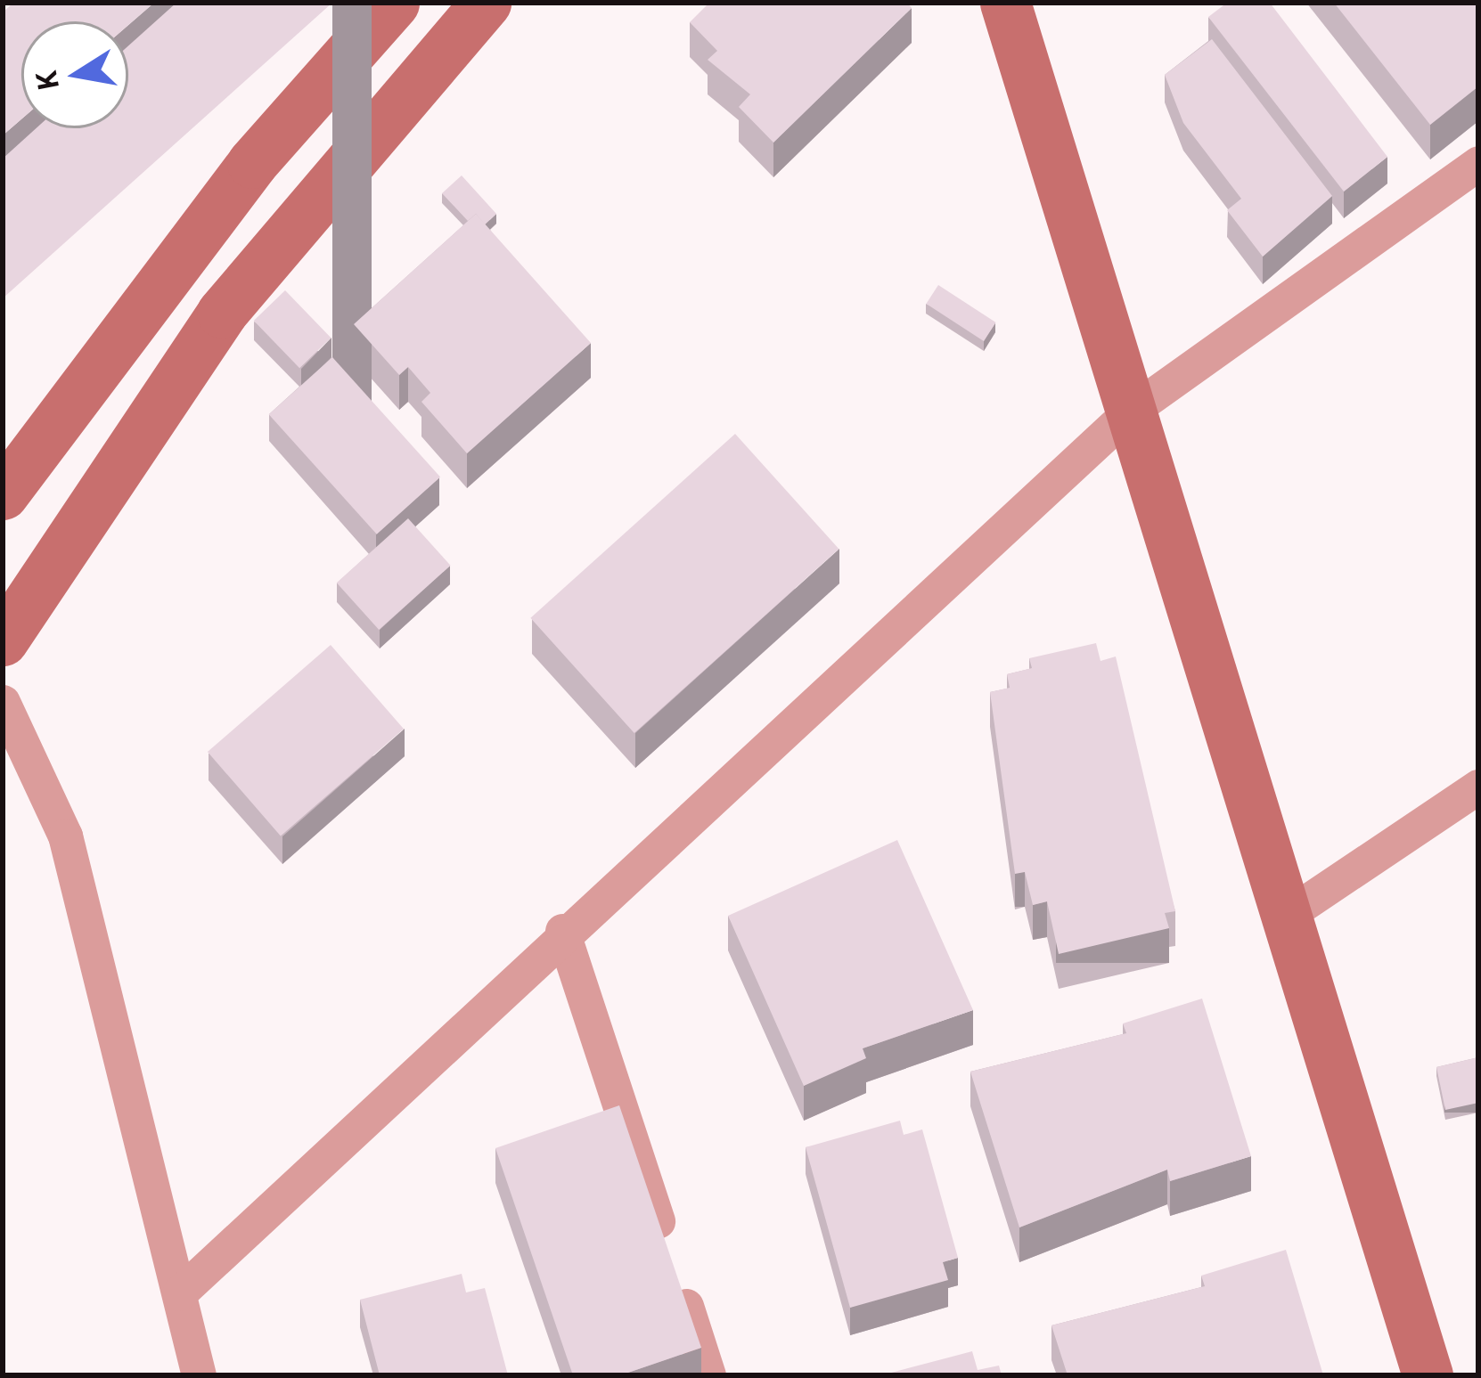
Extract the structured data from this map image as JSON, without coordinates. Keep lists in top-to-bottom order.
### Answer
{
  "north": "left"
}
